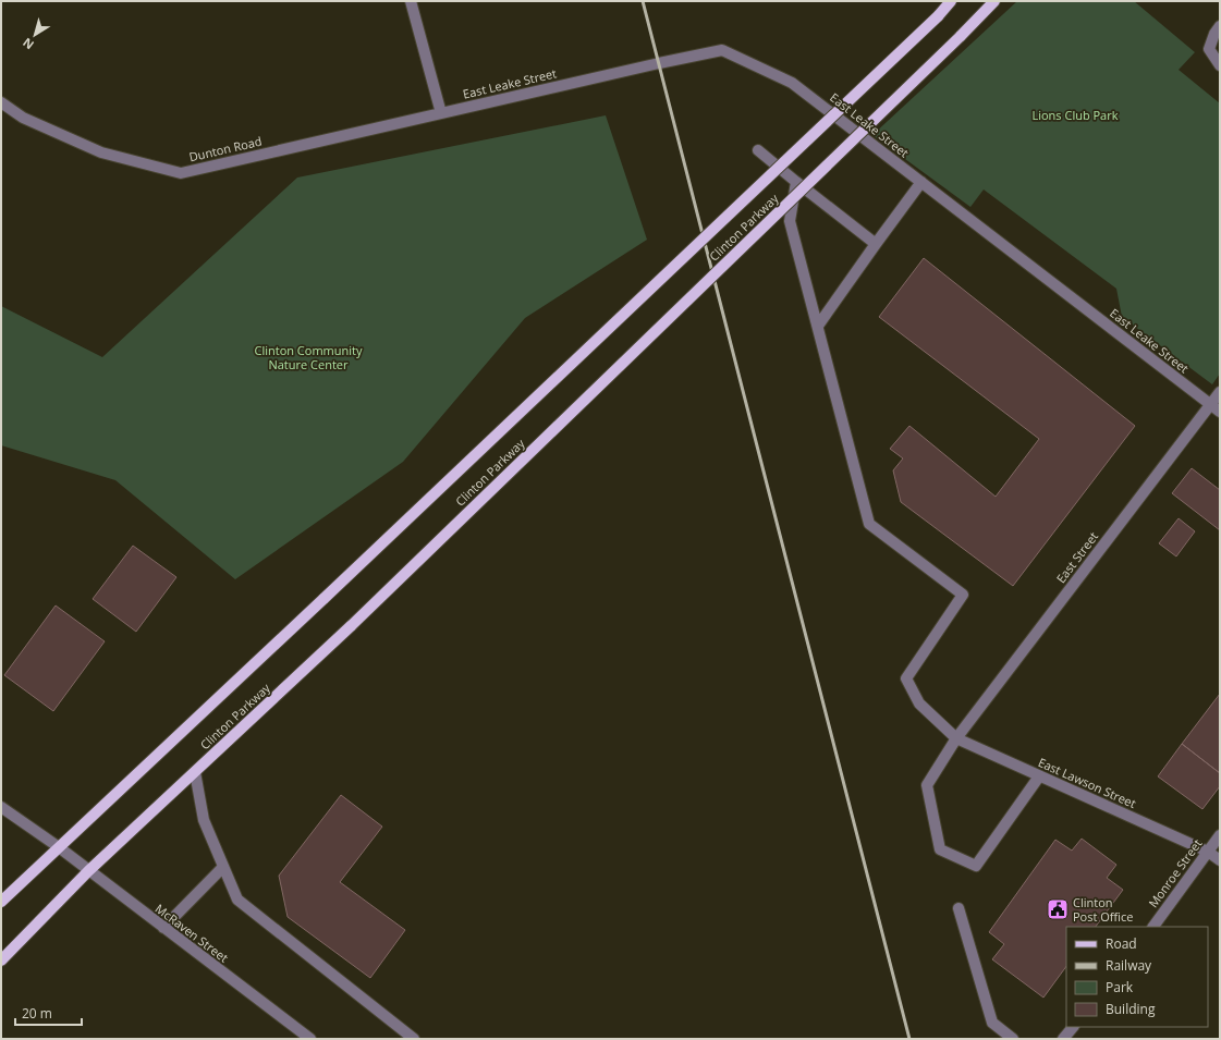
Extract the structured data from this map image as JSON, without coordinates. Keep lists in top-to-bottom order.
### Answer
{
  "streets": {
    "main road": ["Clinton Parkway"],
    "street": [
      "East Leake Street",
      "Dunton Road",
      "East Street",
      "East Lawson Street",
      "Monroe Street",
      "McRaven Street"
    ]
  },
  "crossings": [
    ["East Leake Street", "Dunton Road"],
    ["East Leake Street", "East Street"],
    ["Clinton Parkway", "McRaven Street"],
    ["East Street", "East Lawson Street"],
    ["East Lawson Street", "Monroe Street"]
  ],
  "parks": ["Lions Club Park", "Clinton Community Nature Center"],
  "places": {
    "public building": ["Clinton Post Office"]
  },
  "legend": [
    "Road",
    "Railway",
    "Park",
    "Building"
  ],
  "scale_bar": "20 m",
  "north": "bottom left"
}
